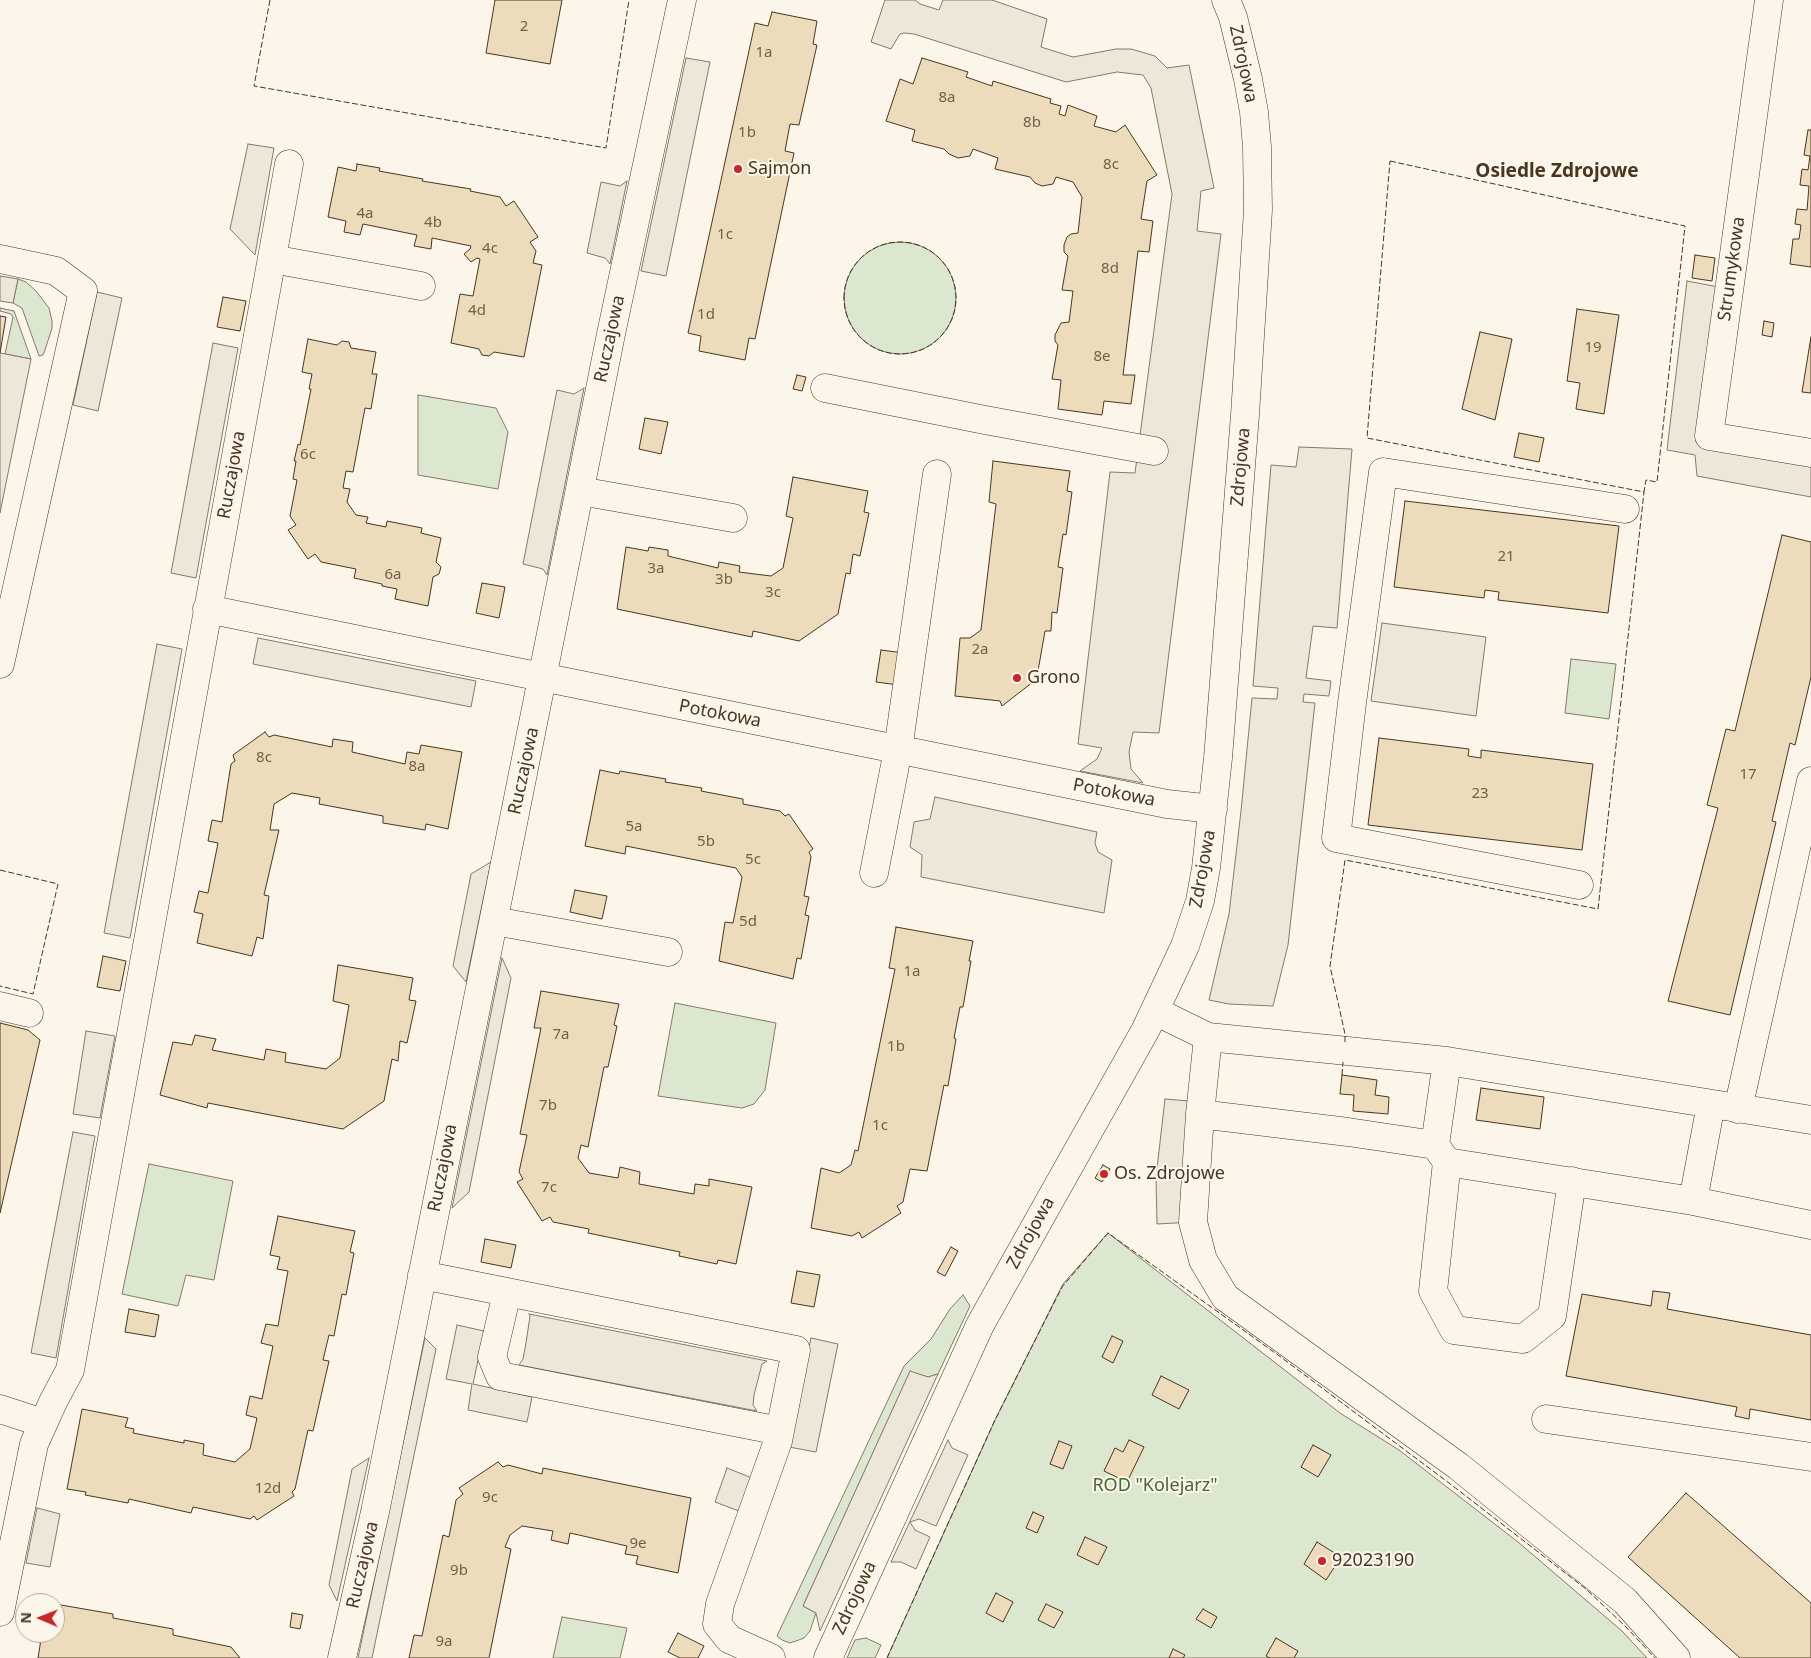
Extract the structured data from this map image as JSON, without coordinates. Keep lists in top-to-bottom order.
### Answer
{
  "streets": {
    "street": [
      "Zdrojowa",
      "Strumykowa",
      "Ruczajowa",
      "Potokowa"
    ]
  },
  "crossings": [
    ["Zdrojowa", "Potokowa"],
    ["Ruczajowa", "Potokowa"]
  ],
  "districts": ["Osiedle Zdrojowe"],
  "parks": ["ROD \"Kolejarz\""],
  "places": [
    "Sajmon",
    "Grono",
    "Os. Zdrojowe",
    "92023190"
  ],
  "house_numbers": [
    "2",
    "1a",
    "8a",
    "8b",
    "1b",
    "8c",
    "4a",
    "4b",
    "1c",
    "4c",
    "8d",
    "4d",
    "1d",
    "19",
    "8e",
    "6c",
    "21",
    "3a",
    "6a",
    "3b",
    "3c",
    "2a",
    "8c",
    "8a",
    "17",
    "23",
    "5a",
    "5b",
    "5c",
    "5d",
    "1a",
    "7a",
    "1b",
    "7b",
    "1c",
    "7c",
    "12d",
    "9c",
    "9e",
    "9b",
    "9a"
  ],
  "north": "left"
}
